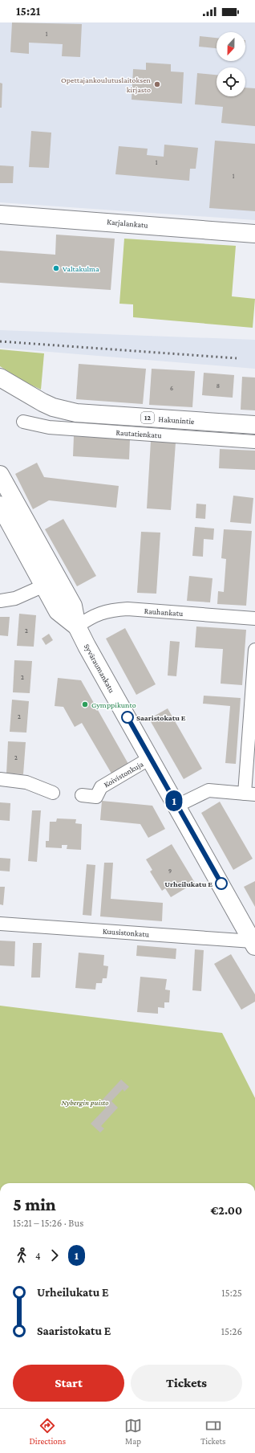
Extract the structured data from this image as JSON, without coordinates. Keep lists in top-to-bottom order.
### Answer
{
  "streets": {
    "main road": [
      "Karjalankatu",
      "12",
      "Hakunintie",
      "Syväraumankatu"
    ],
    "street": [
      "Rautatienkatu",
      "Rauhankatu",
      "Koivistonkuja",
      "Kuusistonkatu"
    ]
  },
  "crossings": [
    ["Rauhankatu", "Syväraumankatu"],
    ["Syväraumankatu", "Koivistonkuja"],
    ["Syväraumankatu", "Kuusistonkatu"]
  ],
  "parks": ["Nybergin puisto"],
  "places": [
    "Opettajankoulutuslaitoksen kirjasto",
    "Valtakulma",
    "Gymppikunto",
    "Saaristokatu E",
    "Urheilukatu E"
  ],
  "lines": ["bus line 1"],
  "house_numbers": [
    "1",
    "1",
    "1",
    "8",
    "6",
    "2",
    "2",
    "2",
    "2",
    "9"
  ],
  "north": "bottom",
  "page": {
    "status": "15:21",
    "on_map": "1",
    "heading": ["5 min", "15:21 – 15:26 · Bus", "€2.00"],
    "legs": ["4", "1"],
    "list": [
      {
        "name": "Urheilukatu E",
        "value": "15:25"
      },
      {
        "name": "Saaristokatu E",
        "value": "15:26"
      }
    ],
    "buttons": ["Start", "Tickets"],
    "tabs": ["Directions", "Map", "Tickets"]
  }
}
